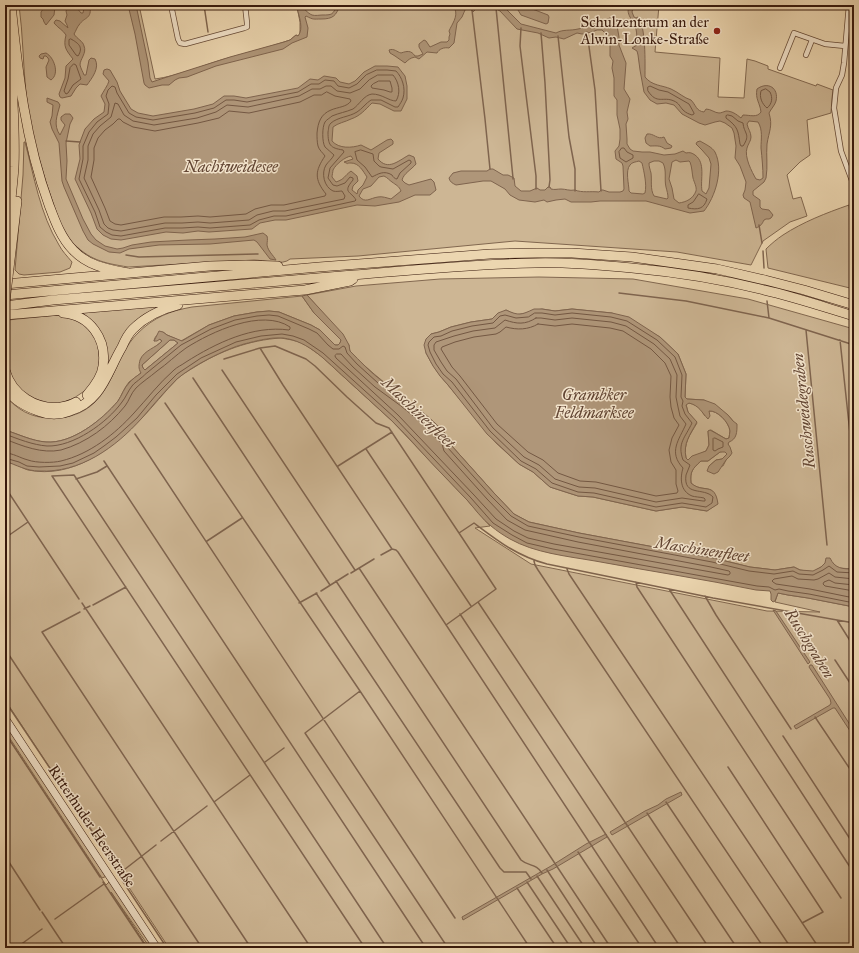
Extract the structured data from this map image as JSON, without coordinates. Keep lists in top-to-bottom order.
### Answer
{
  "streets": {
    "main road": ["Ritterhuder Heerstraße"]
  },
  "water": [
    "Nachtweidesee",
    "Grambker Feldmarksee",
    "Ruschweidegraben",
    "Maschinenfleet",
    "Ruschgraben"
  ],
  "places": ["Schulzentrum an der Alwin-Lonke-Straße"]
}
